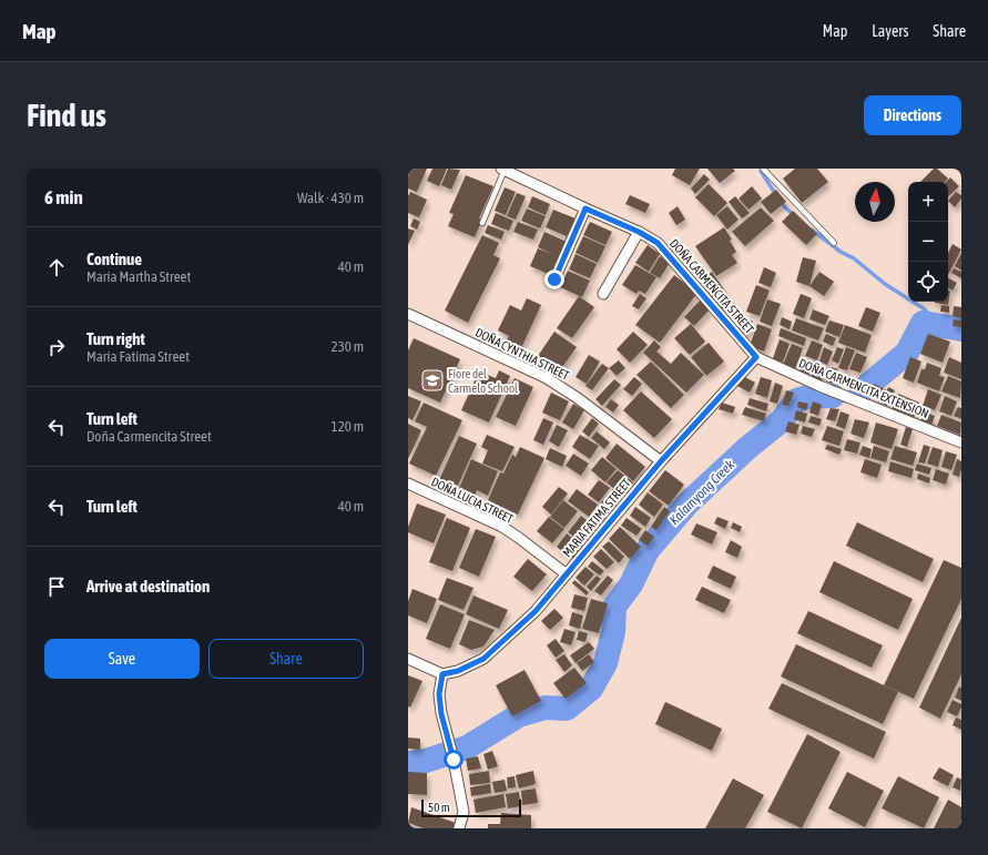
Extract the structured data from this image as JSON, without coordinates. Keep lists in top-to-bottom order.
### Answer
{
  "streets": {
    "street": [
      "DOÑA CARMENCITA STREET",
      "DOÑA CYNTHIA STREET",
      "DOÑA CARMENCITA EXTENSION",
      "DOÑA LUCIA STREET",
      "MARIA FATIMA STREET"
    ]
  },
  "crossings": [
    ["DOÑA CARMENCITA STREET", "DOÑA CARMENCITA EXTENSION"],
    ["DOÑA CARMENCITA STREET", "MARIA FATIMA STREET"],
    ["DOÑA CYNTHIA STREET", "MARIA FATIMA STREET"],
    ["DOÑA CARMENCITA EXTENSION", "MARIA FATIMA STREET"],
    ["DOÑA LUCIA STREET", "MARIA FATIMA STREET"]
  ],
  "water": ["Kalamyong Creek"],
  "places": {
    "school or university": ["Fiore del Carmelo School"]
  },
  "scale_bar": "50 m",
  "north": "top",
  "page": {
    "header": "Map",
    "nav": ["Map", "Layers", "Share"],
    "buttons": [
      "Directions",
      ["Save", "Share"]
    ],
    "title": "Find us",
    "heading": ["6 min", "Walk · 430 m"],
    "map_buttons": ["+", "−"],
    "list": [
      ["Continue", "Maria Martha Street", "40 m"],
      ["Turn right", "Maria Fatima Street", "230 m"],
      ["Turn left", "Doña Carmencita Street", "120 m"],
      ["Turn left", "40 m"],
      "Arrive at destination"
    ],
    "scale": "50 m"
  }
}
